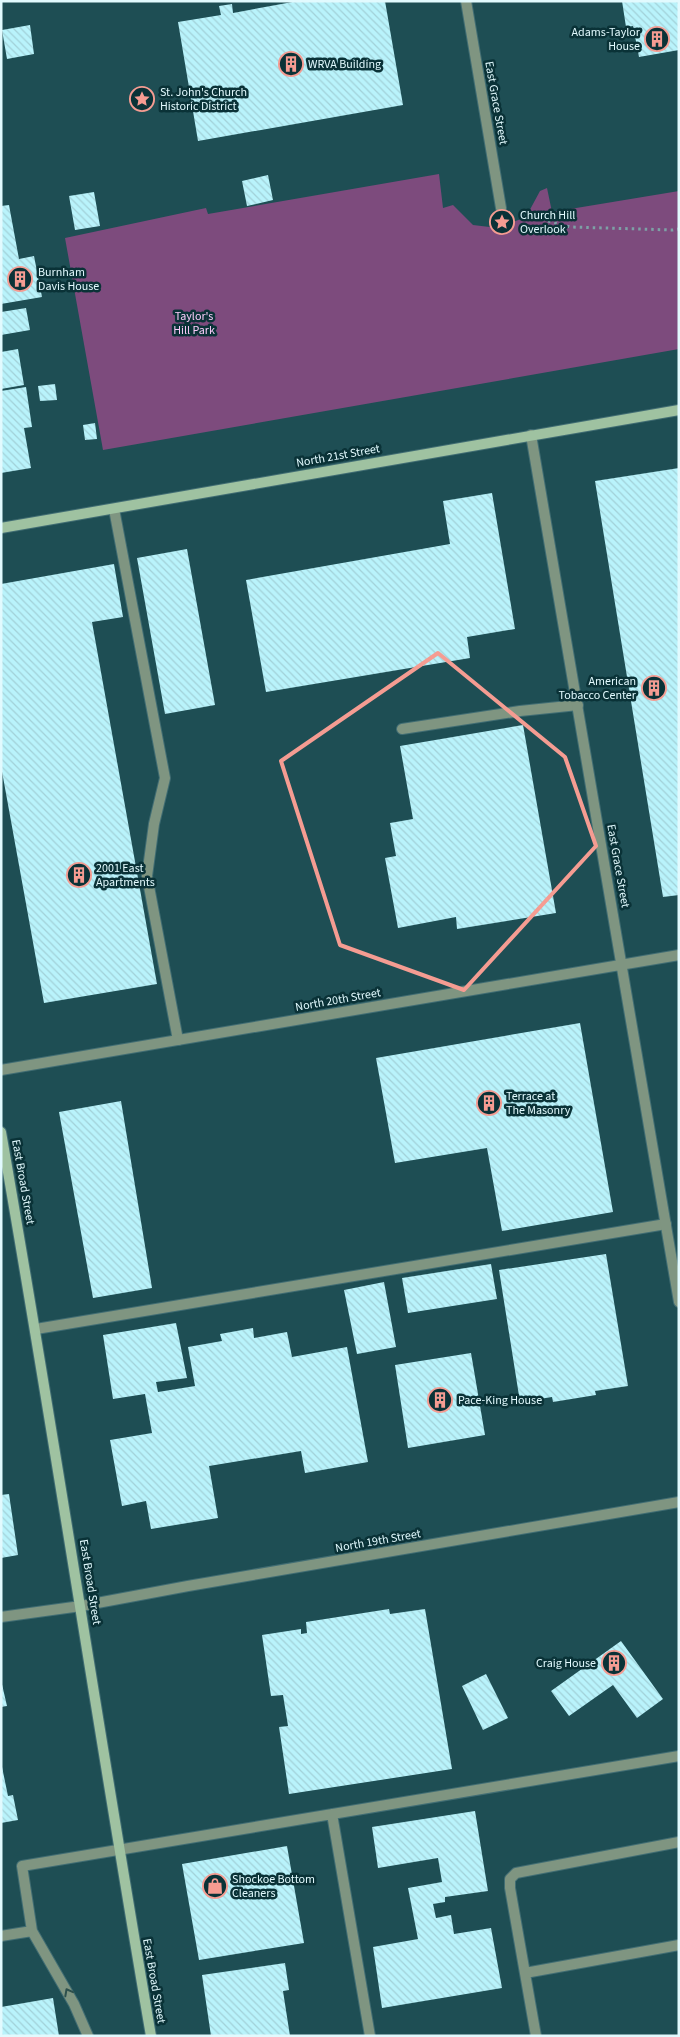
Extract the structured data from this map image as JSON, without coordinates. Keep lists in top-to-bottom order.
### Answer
{
  "streets": {
    "main road": ["North 21st Street", "East Broad Street"],
    "street": ["East Grace Street", "North 20th Street", "North 19th Street"]
  },
  "crossings": [
    ["East Grace Street", "North 21st Street"],
    ["East Grace Street", "North 20th Street"],
    ["East Broad Street", "North 19th Street"]
  ],
  "parks": ["Taylor's Hill Park"],
  "places": {
    "building": [
      "Adams-Taylor House",
      "WRVA Building",
      "Burnham Davis House",
      "American Tobacco Center",
      "2001 East Apartments",
      "Terrace at The Masonry",
      "Pace-King House",
      "Craig House"
    ],
    "place": ["St. John's Church Historic District", "Church Hill Overlook"],
    "shop": ["Shockoe Bottom Cleaners"]
  }
}
